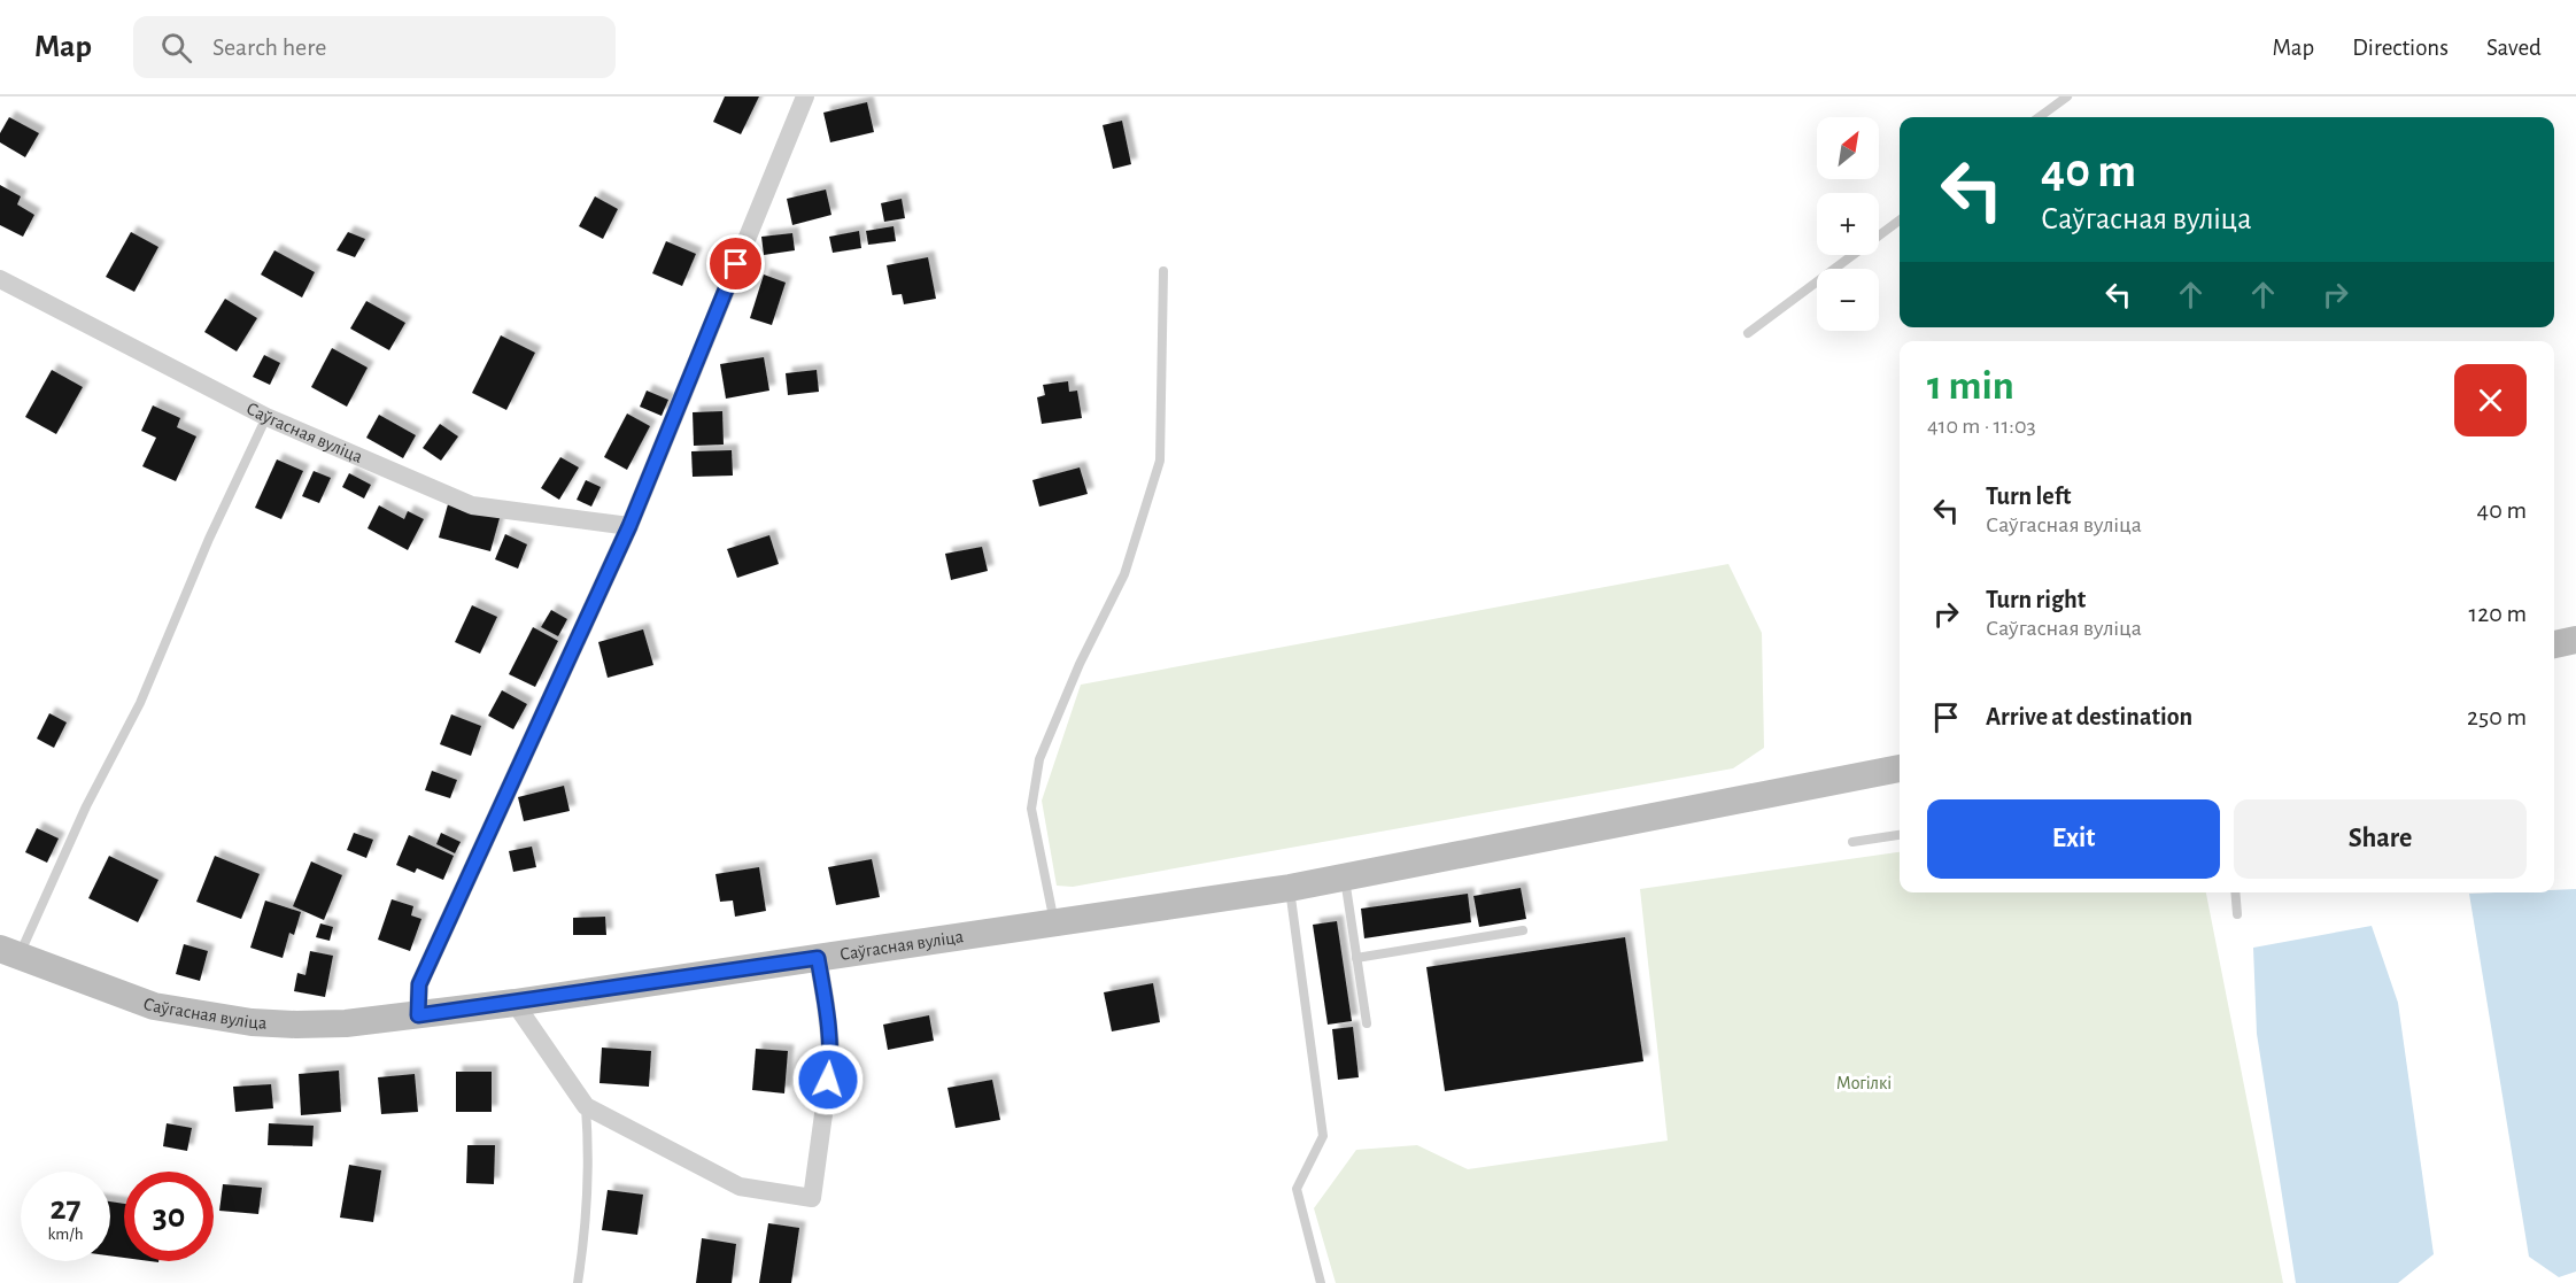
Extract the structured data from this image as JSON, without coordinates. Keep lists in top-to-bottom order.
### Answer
{
  "streets": {
    "main road": ["Саўгасная вуліца"]
  },
  "parks": ["Могілкі"],
  "north": "top right",
  "page": {
    "header": "Map",
    "search": "Search here",
    "nav": ["Map", "Directions", "Saved"],
    "map_buttons": ["+", "−"],
    "turn": ["40 m", "Саўгасная вуліца"],
    "heading": ["1 min", "410 m · 11:03"],
    "list": [
      {
        "name": "Turn left",
        "note": "Саўгасная вуліца",
        "value": "40 m"
      },
      {
        "name": "Turn right",
        "note": "Саўгасная вуліца",
        "value": "120 m"
      },
      {
        "name": "Arrive at destination",
        "value": "250 m"
      }
    ],
    "buttons": ["Exit", "Share"],
    "speed": "27 km/h",
    "limit": "30"
  }
}
